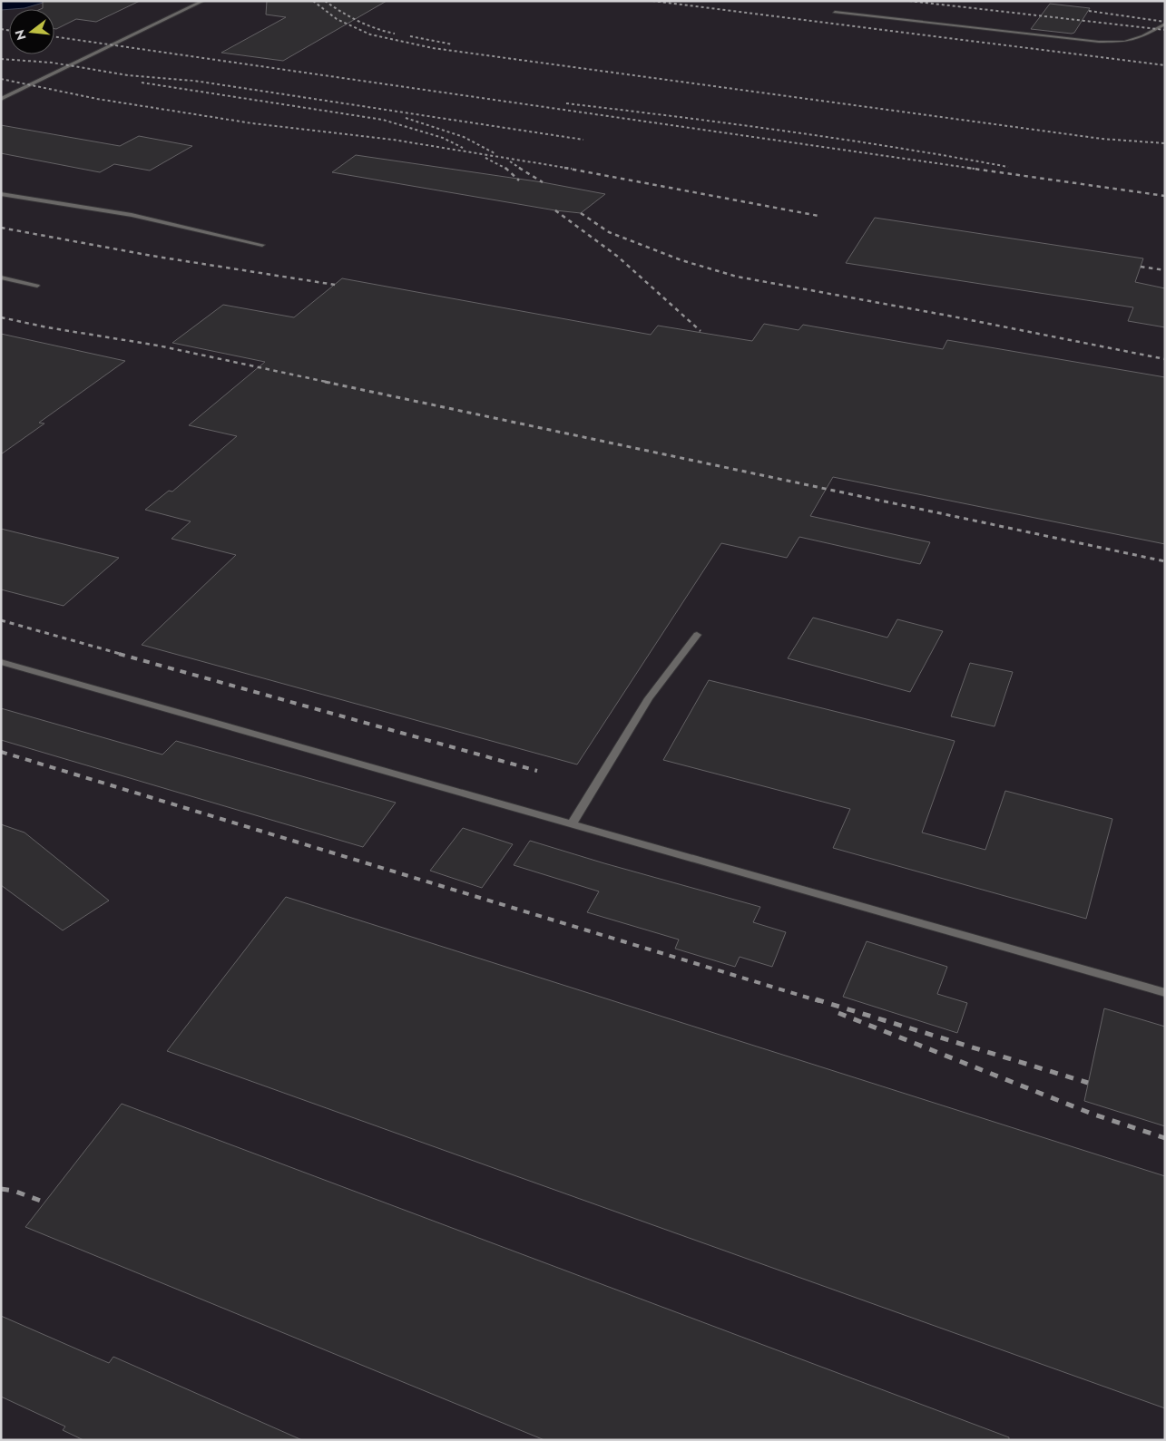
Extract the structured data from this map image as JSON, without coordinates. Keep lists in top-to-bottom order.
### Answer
{
  "north": "left"
}
